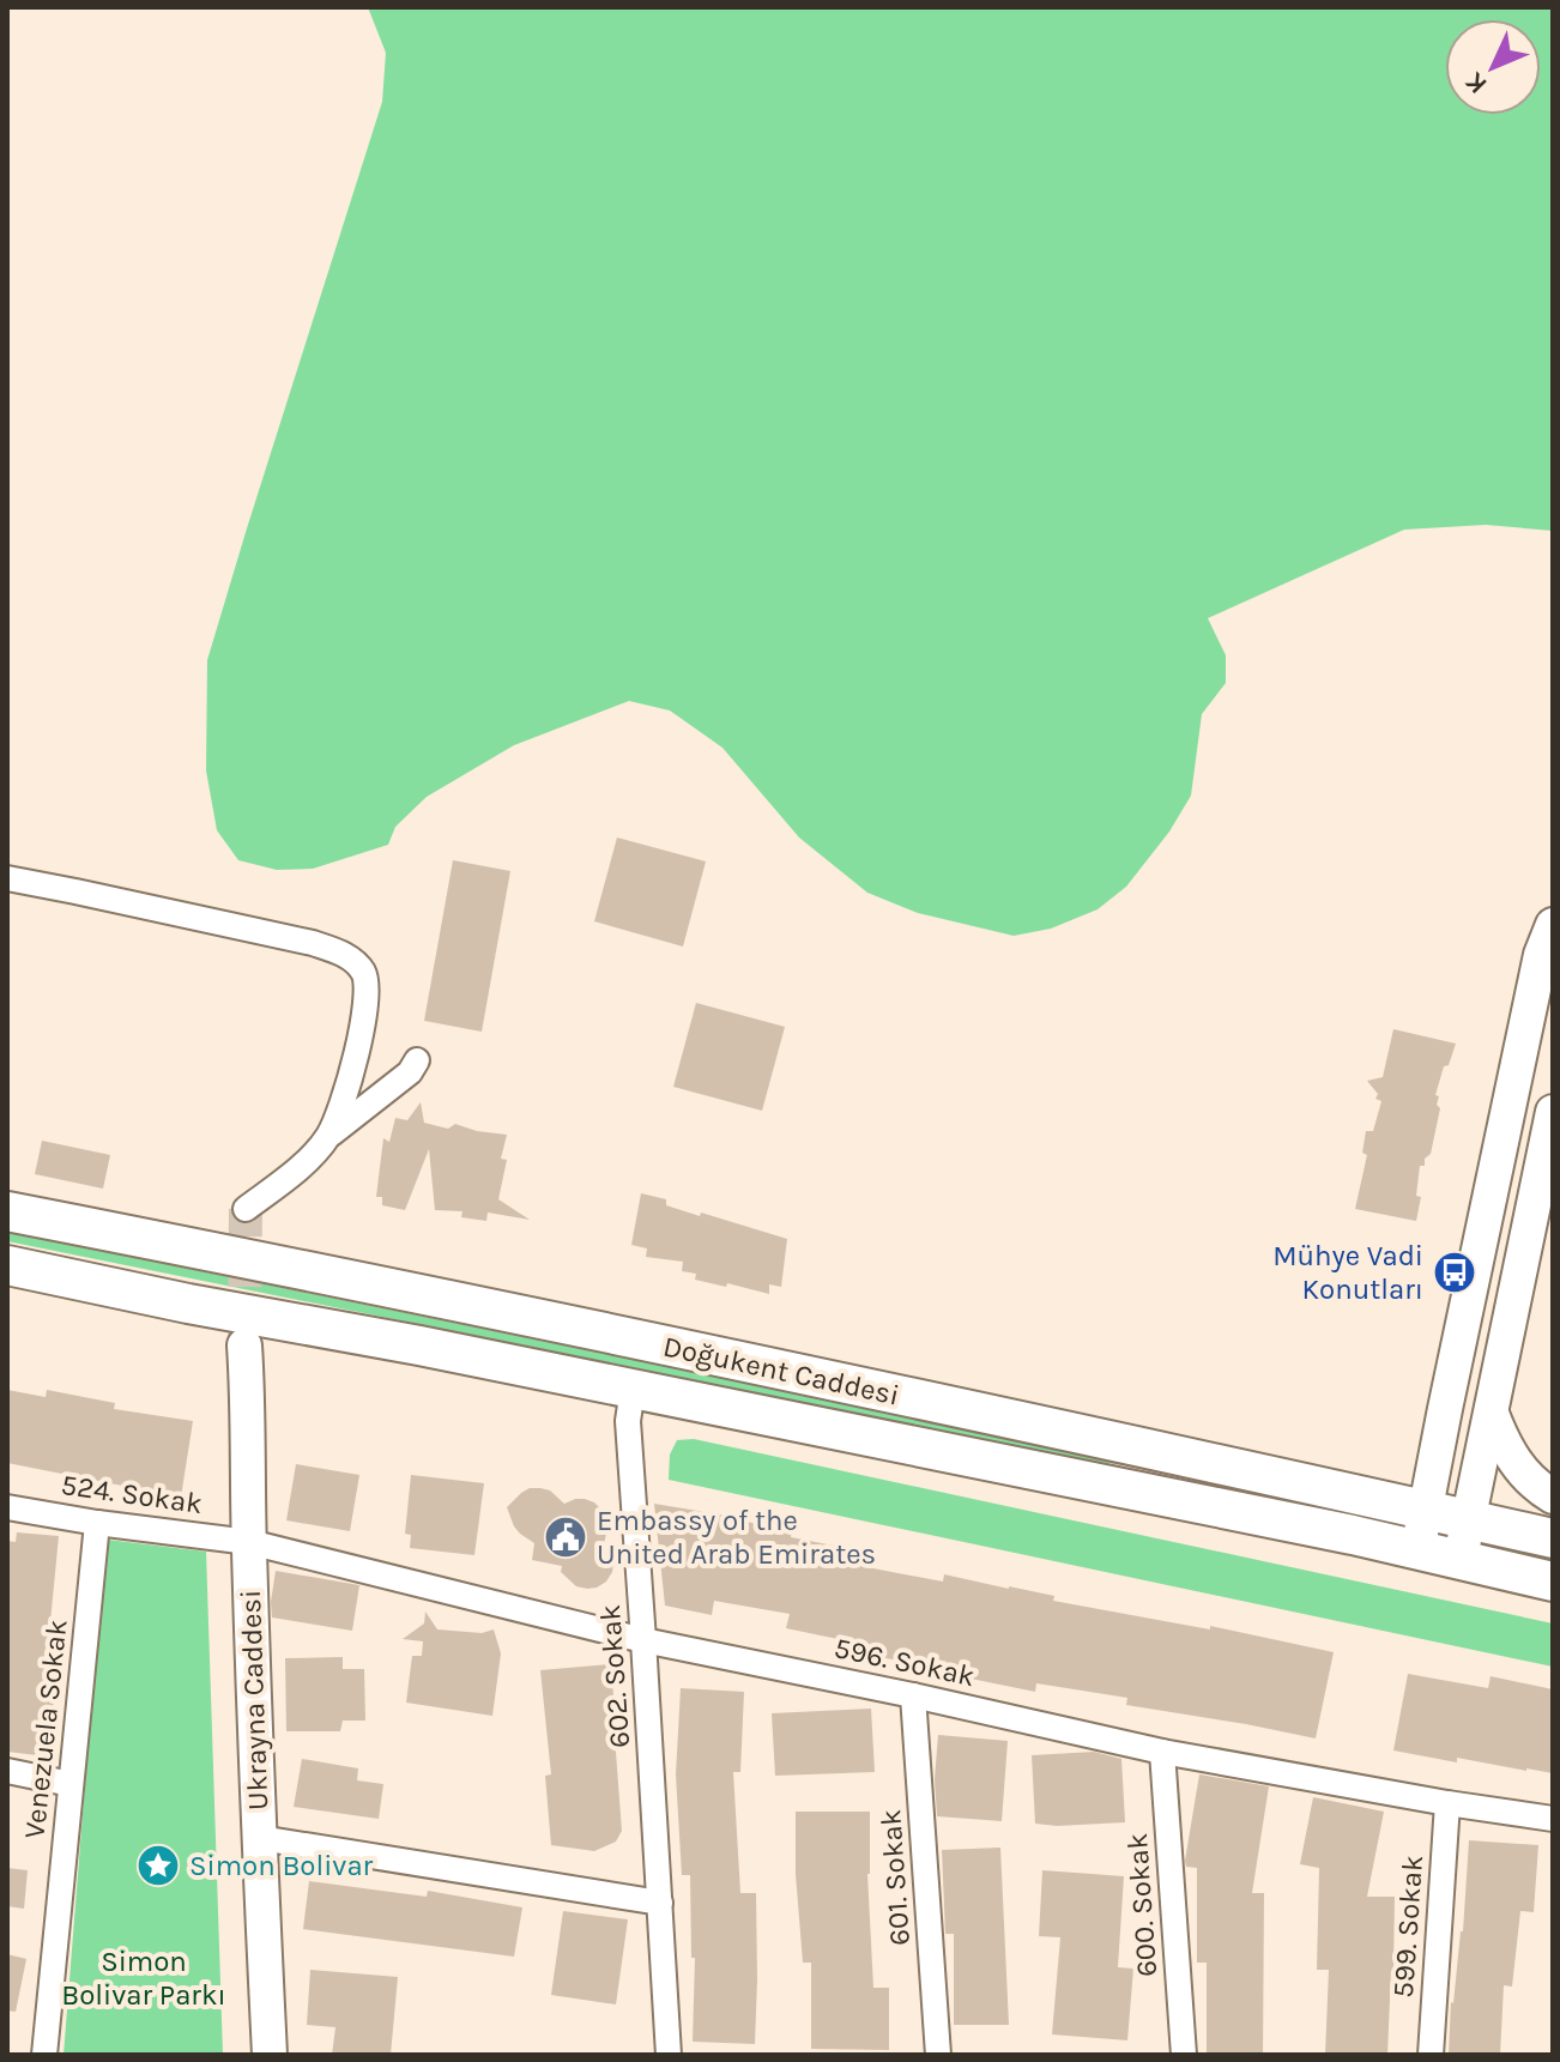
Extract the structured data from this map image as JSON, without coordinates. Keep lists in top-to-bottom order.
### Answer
{
  "streets": {
    "main road": ["Doğukent Caddesi", "Ukrayna Caddesi"],
    "street": [
      "524. Sokak",
      "596. Sokak",
      "602. Sokak",
      "Venezuela Sokak",
      "601. Sokak",
      "600. Sokak",
      "599. Sokak"
    ]
  },
  "crossings": [
    ["Doğukent Caddesi", "602. Sokak"],
    ["524. Sokak", "596. Sokak"],
    ["524. Sokak", "Ukrayna Caddesi"],
    ["524. Sokak", "Venezuela Sokak"],
    ["596. Sokak", "602. Sokak"],
    ["596. Sokak", "Ukrayna Caddesi"],
    ["596. Sokak", "601. Sokak"],
    ["596. Sokak", "600. Sokak"],
    ["596. Sokak", "599. Sokak"]
  ],
  "parks": ["Simon Bolivar Parkı"],
  "places": {
    "bus stop": ["Mühye Vadi Konutları"],
    "public building": ["Embassy of the United Arab Emirates"],
    "place": ["Simon Bolivar"]
  },
  "north": "bottom left"
}
